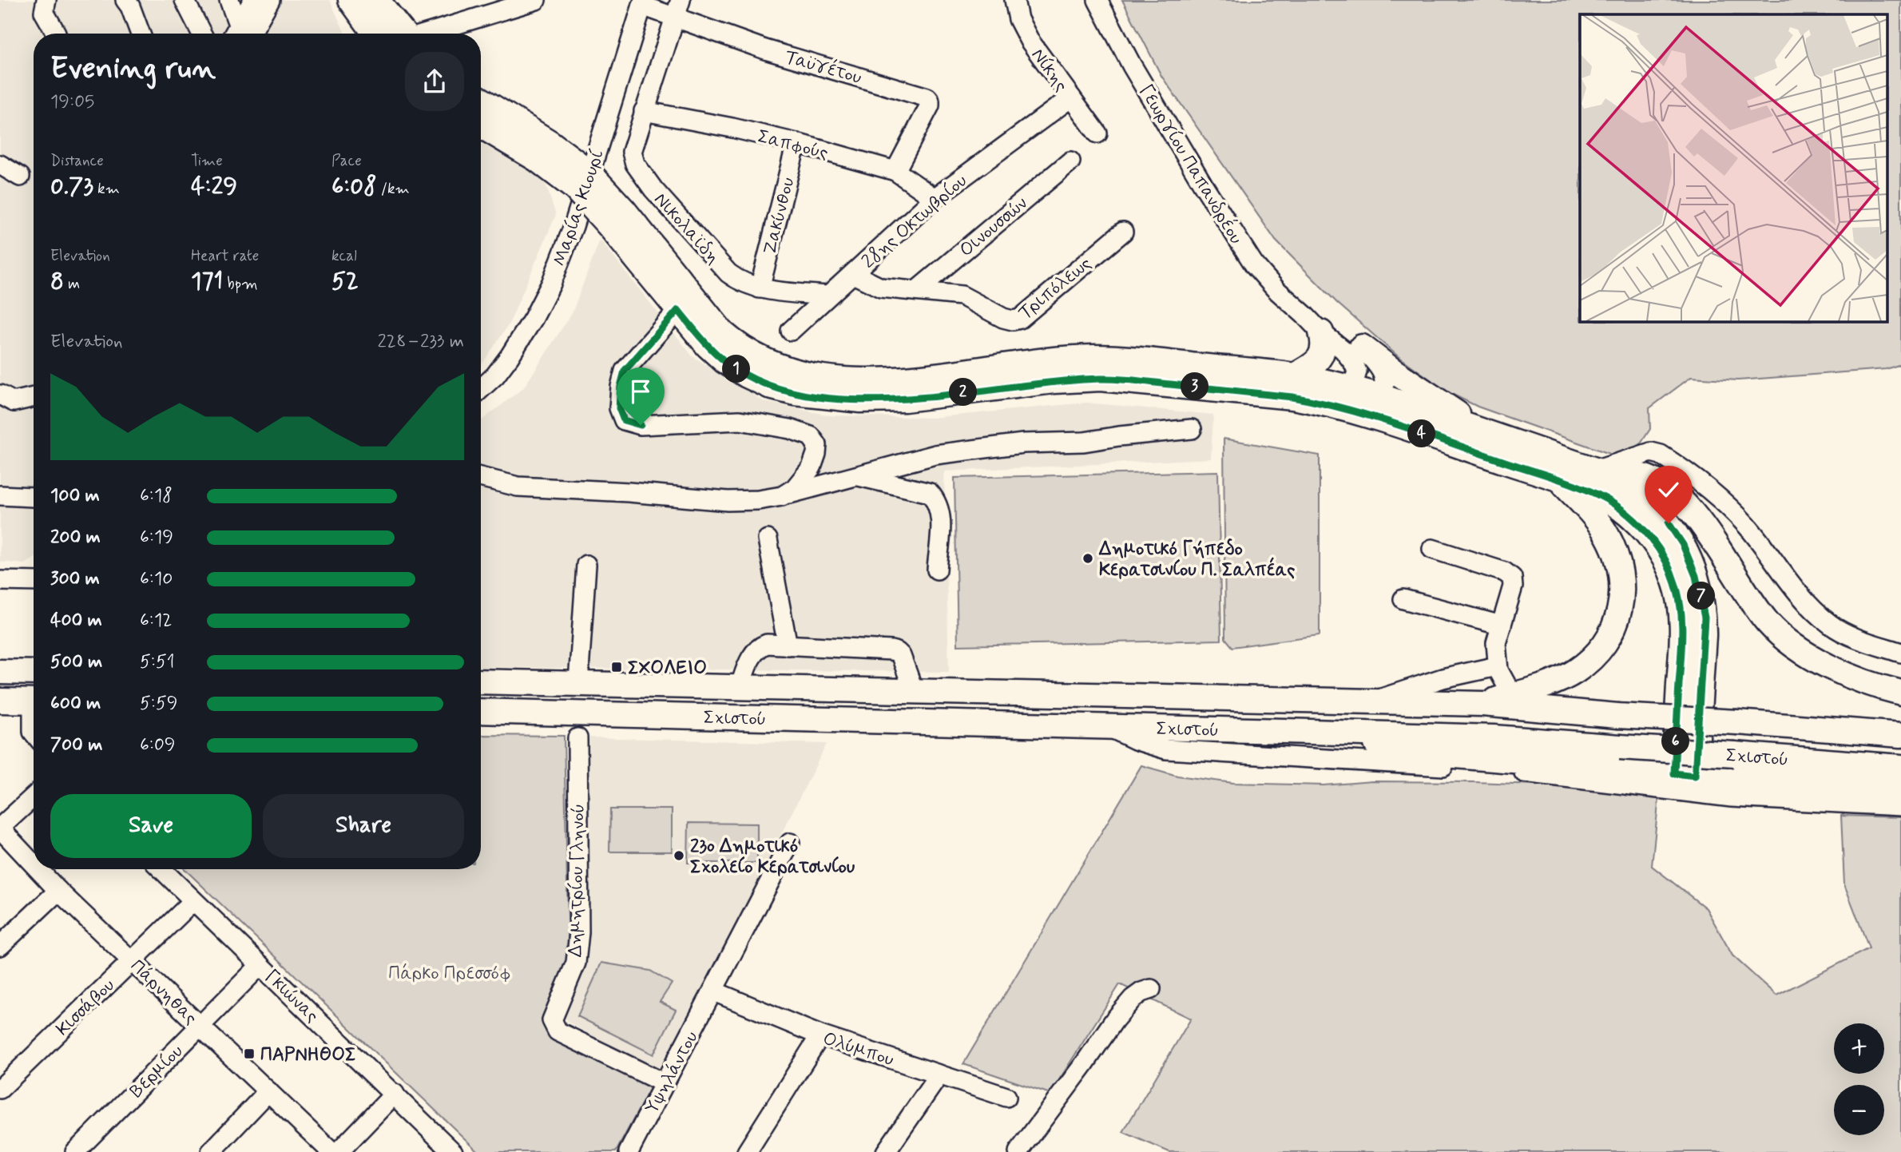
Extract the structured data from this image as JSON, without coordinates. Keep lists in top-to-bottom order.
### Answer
{
  "streets": {
    "main road": ["Σχιστού"],
    "street": [
      "Ταϋγέτου",
      "Νίκης",
      "Σαπφούς",
      "Γεωργίου Παπανδρέου",
      "Μαρίας Κιουρί",
      "Ζακύνθου",
      "28ης Οκτωβρίου",
      "Οινουσσών",
      "Νικολαϊδη",
      "Τριπόλεως",
      "Δημητρίου Γληνού",
      "Πάρνηθας",
      "Γκιώνας",
      "Κισσάβου",
      "Ολύμπου",
      "Βερμίου",
      "Υψηλάντου"
    ]
  },
  "crossings": [
    ["Ταϋγέτου", "Σαπφούς"],
    ["Ταϋγέτου", "Μαρίας Κιουρί"],
    ["Νίκης", "28ης Οκτωβρίου"],
    ["Σαπφούς", "Μαρίας Κιουρί"],
    ["Σαπφούς", "Ζακύνθου"],
    ["Σαπφούς", "28ης Οκτωβρίου"],
    ["Μαρίας Κιουρί", "Νικολαϊδη"],
    ["Ζακύνθου", "Νικολαϊδη"],
    ["28ης Οκτωβρίου", "Τριπόλεως"],
    ["Οινουσσών", "Τριπόλεως"],
    ["Δημητρίου Γληνού", "Υψηλάντου"],
    ["Πάρνηθας", "Κισσάβου"],
    ["Πάρνηθας", "Βερμίου"],
    ["Γκιώνας", "Κισσάβου"],
    ["Γκιώνας", "Βερμίου"],
    ["Ολύμπου", "Υψηλάντου"]
  ],
  "parks": ["Πάρκο Πρεσσόφ"],
  "places": {
    "other": ["Δημοτικό Γήπεδο Κερατσινίου Π. Σαλπέας", "23o Δημοτικό Σχολείο Κερατσινίου"],
    "transit": ["ΣΧΟΛΕΙΟ", "ΠΑΡΝΗΘΟΣ"]
  },
  "page": {
    "heading": ["Evening run", "19:05"],
    "stats": [
      ["Distance", "0.73 km"],
      ["Time", "4:29"],
      ["Pace", "6:08 /km"],
      ["Elevation", "8 m"],
      ["Heart rate", "171 bpm"],
      ["kcal", "52"]
    ],
    "chart": ["Elevation", "228–233 m"],
    "pins": [
      "1",
      "3",
      "2",
      "4",
      "7",
      "6"
    ],
    "list": [
      {
        "name": "100 m",
        "note": "6:18"
      },
      {
        "name": "200 m",
        "note": "6:19"
      },
      {
        "name": "300 m",
        "note": "6:10"
      },
      {
        "name": "400 m",
        "note": "6:12"
      },
      {
        "name": "500 m",
        "note": "5:51"
      },
      {
        "name": "600 m",
        "note": "5:59"
      },
      {
        "name": "700 m",
        "note": "6:09"
      }
    ],
    "buttons": ["Save", "Share"],
    "map_buttons": ["+", "−"]
  }
}
